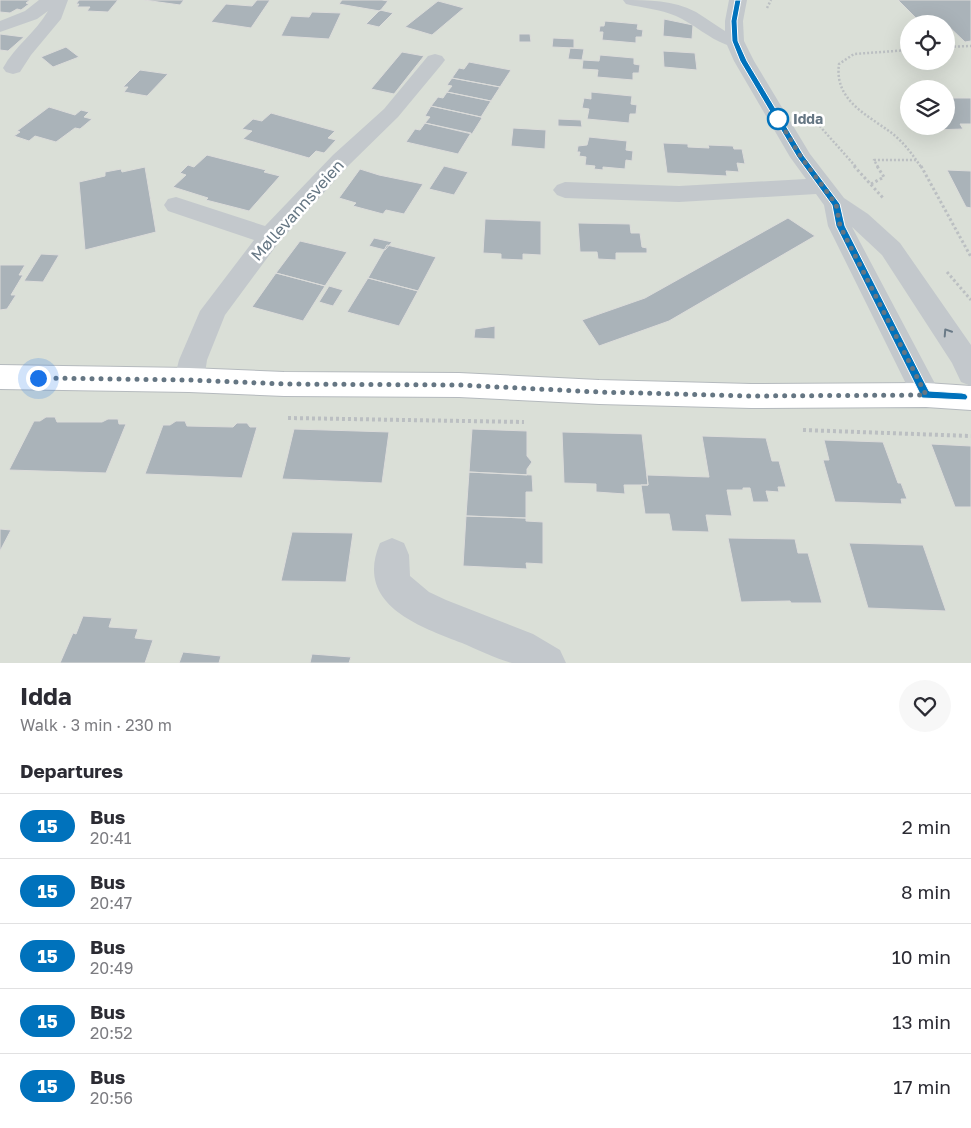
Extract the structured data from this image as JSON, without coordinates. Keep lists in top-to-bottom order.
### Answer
{
  "streets": {
    "street": ["Møllevannsveien"]
  },
  "places": ["Idda"],
  "lines": ["bus line 15"],
  "page": {
    "heading": [
      ["Idda", "Walk · 3 min · 230 m"],
      "Departures"
    ],
    "list": [
      {
        "mark": "15",
        "name": "Bus",
        "note": "20:41",
        "value": "2 min"
      },
      {
        "mark": "15",
        "name": "Bus",
        "note": "20:47",
        "value": "8 min"
      },
      {
        "mark": "15",
        "name": "Bus",
        "note": "20:49",
        "value": "10 min"
      },
      {
        "mark": "15",
        "name": "Bus",
        "note": "20:52",
        "value": "13 min"
      },
      {
        "mark": "15",
        "name": "Bus",
        "note": "20:56",
        "value": "17 min"
      }
    ]
  }
}
